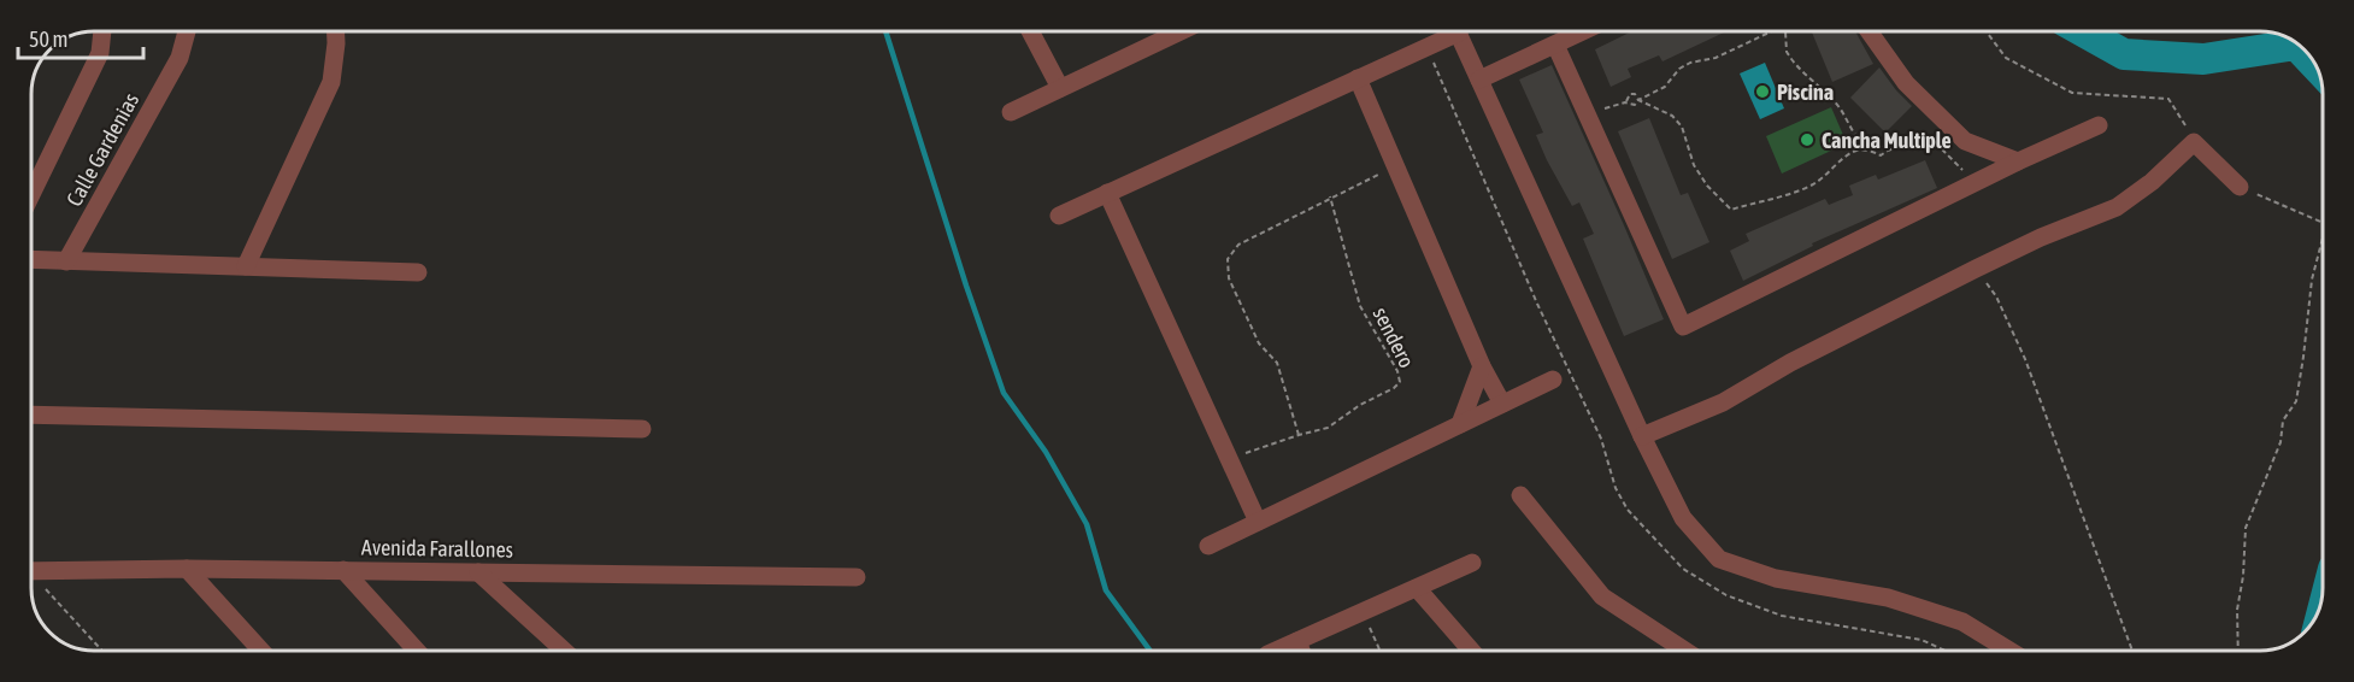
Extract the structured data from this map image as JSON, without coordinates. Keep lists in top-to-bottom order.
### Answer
{
  "streets": {
    "street": ["Calle Gardenias", "Avenida Farallones"],
    "path": ["sendero"]
  },
  "places": ["Piscina", "Cancha Multiple"],
  "scale_bar": "50 m"
}
